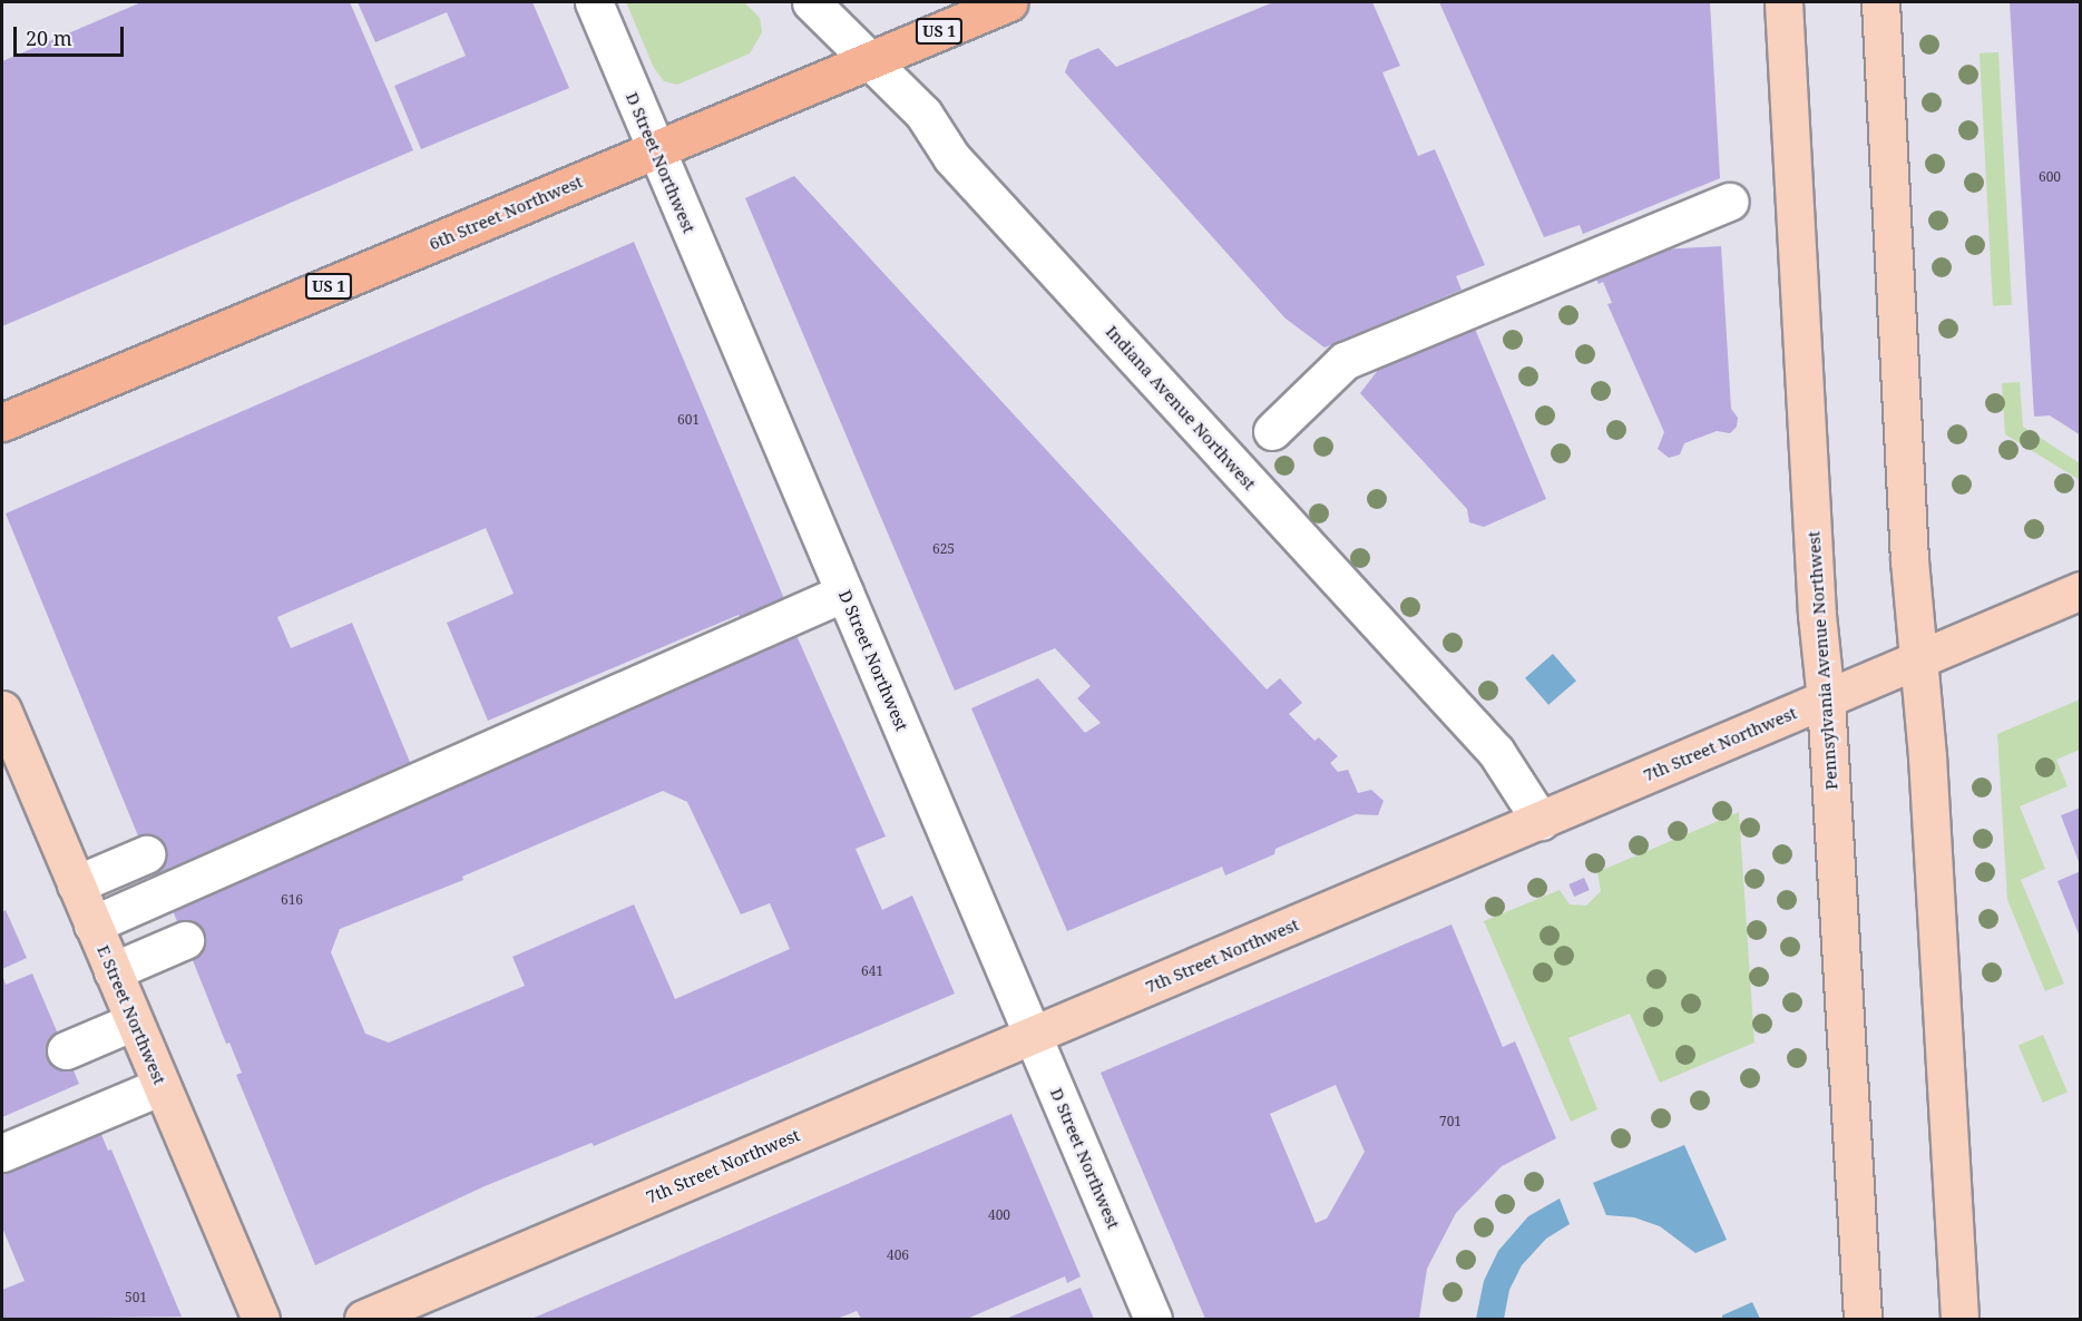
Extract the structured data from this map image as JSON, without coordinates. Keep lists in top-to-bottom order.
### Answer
{
  "streets": {
    "highway": ["US 1", "6th Street Northwest"],
    "main road": ["Pennsylvania Avenue Northwest", "7th Street Northwest", "E Street Northwest"],
    "street": ["D Street Northwest", "Indiana Avenue Northwest"]
  },
  "crossings": [
    ["D Street Northwest", "6th Street Northwest"],
    ["D Street Northwest", "7th Street Northwest"],
    ["6th Street Northwest", "Indiana Avenue Northwest"],
    ["Indiana Avenue Northwest", "7th Street Northwest"],
    ["Pennsylvania Avenue Northwest", "7th Street Northwest"]
  ],
  "house_numbers": [
    "600",
    "601",
    "625",
    "616",
    "641",
    "701",
    "400",
    "406",
    "501"
  ],
  "scale_bar": "20 m"
}
